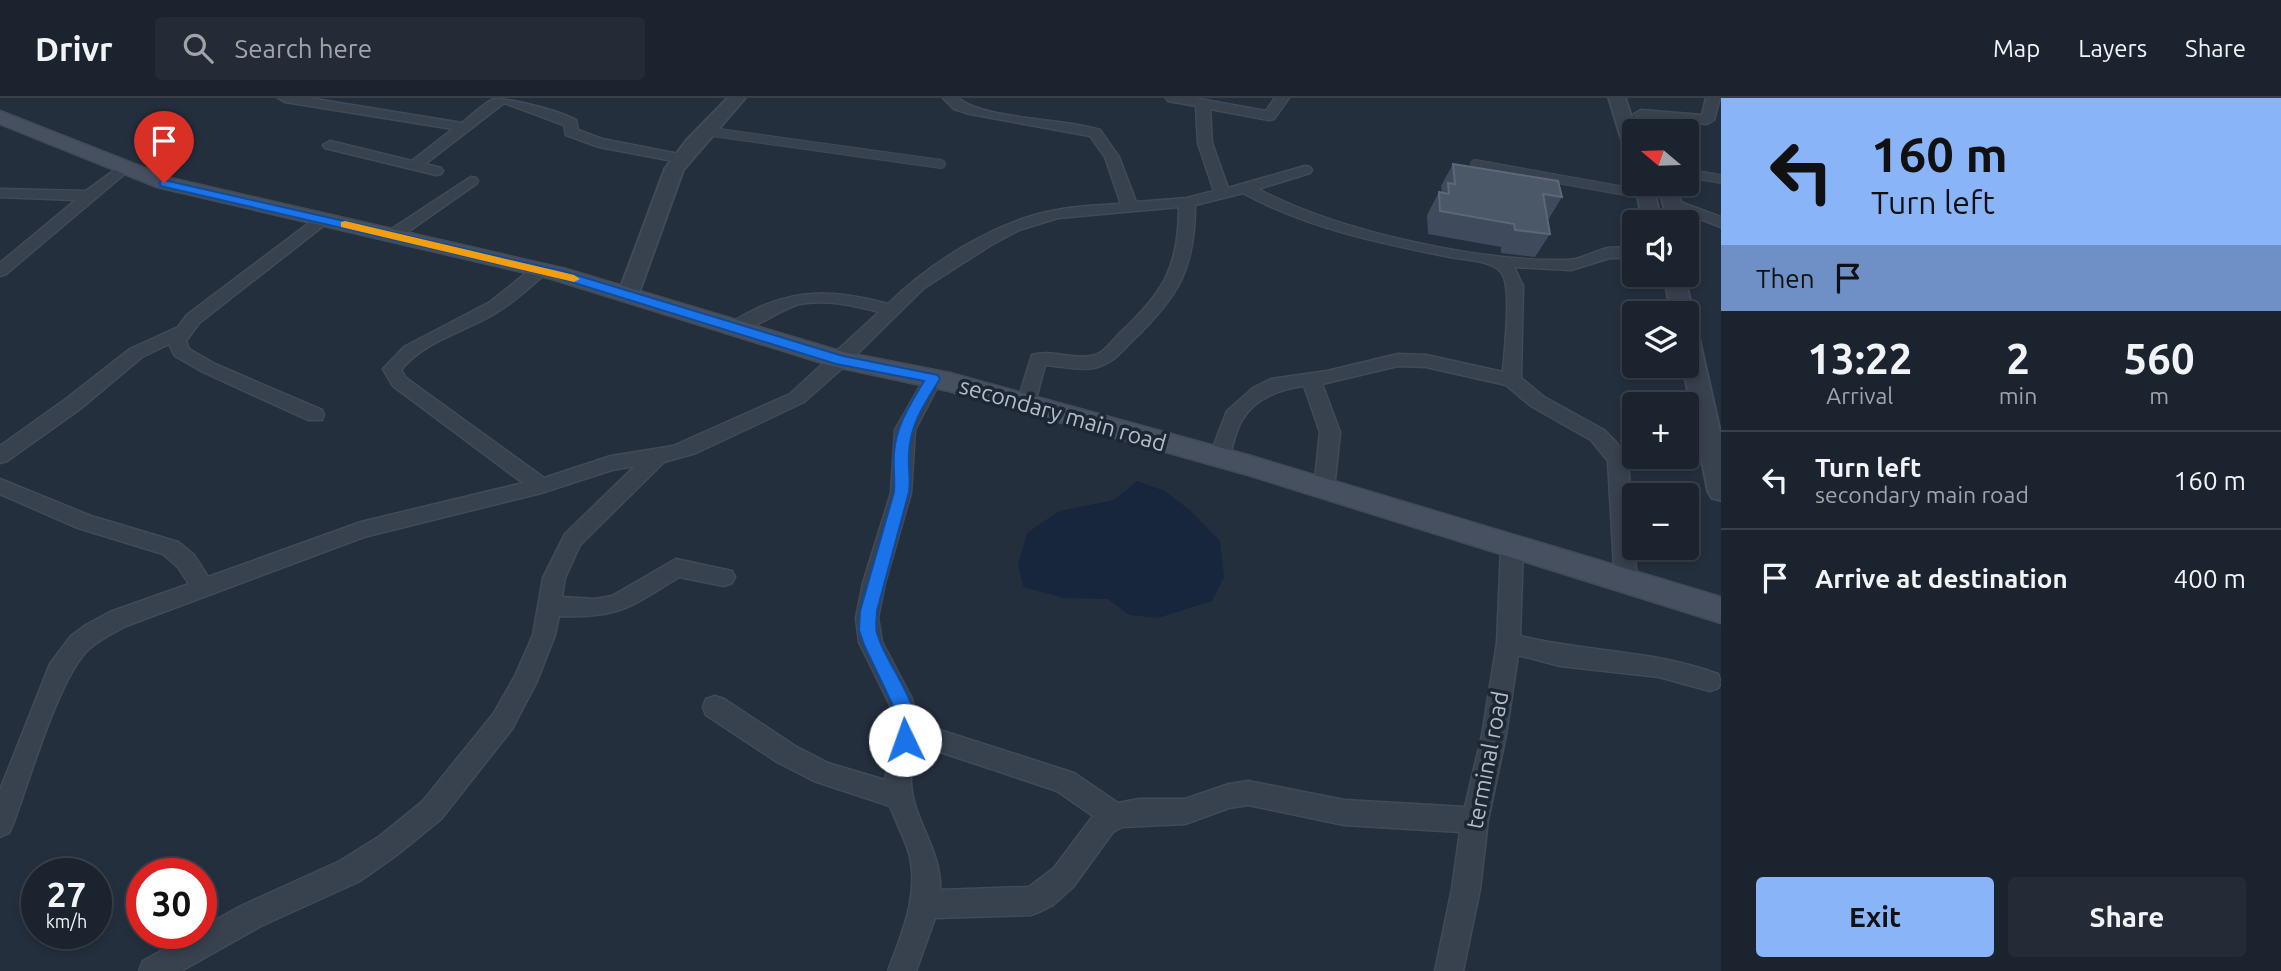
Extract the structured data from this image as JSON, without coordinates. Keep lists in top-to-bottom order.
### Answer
{
  "streets": {
    "main road": ["secondary main road"],
    "street": ["terminal road"]
  },
  "crossings": [
    ["secondary main road", "terminal road"]
  ],
  "north": "left",
  "page": {
    "header": "Drivr",
    "search": "Search here",
    "nav": ["Map", "Layers", "Share"],
    "turn": ["160 m", "Turn left"],
    "map_buttons": ["+", "−"],
    "then": "Then",
    "eta": [
      "13:22",
      "Arrival",
      "2",
      "min",
      "560",
      "m"
    ],
    "list": [
      {
        "name": "Turn left",
        "note": "secondary main road",
        "value": "160 m"
      },
      {
        "name": "Arrive at destination",
        "value": "400 m"
      }
    ],
    "speed": "27 km/h",
    "limit": "30",
    "buttons": ["Exit", "Share"]
  }
}
